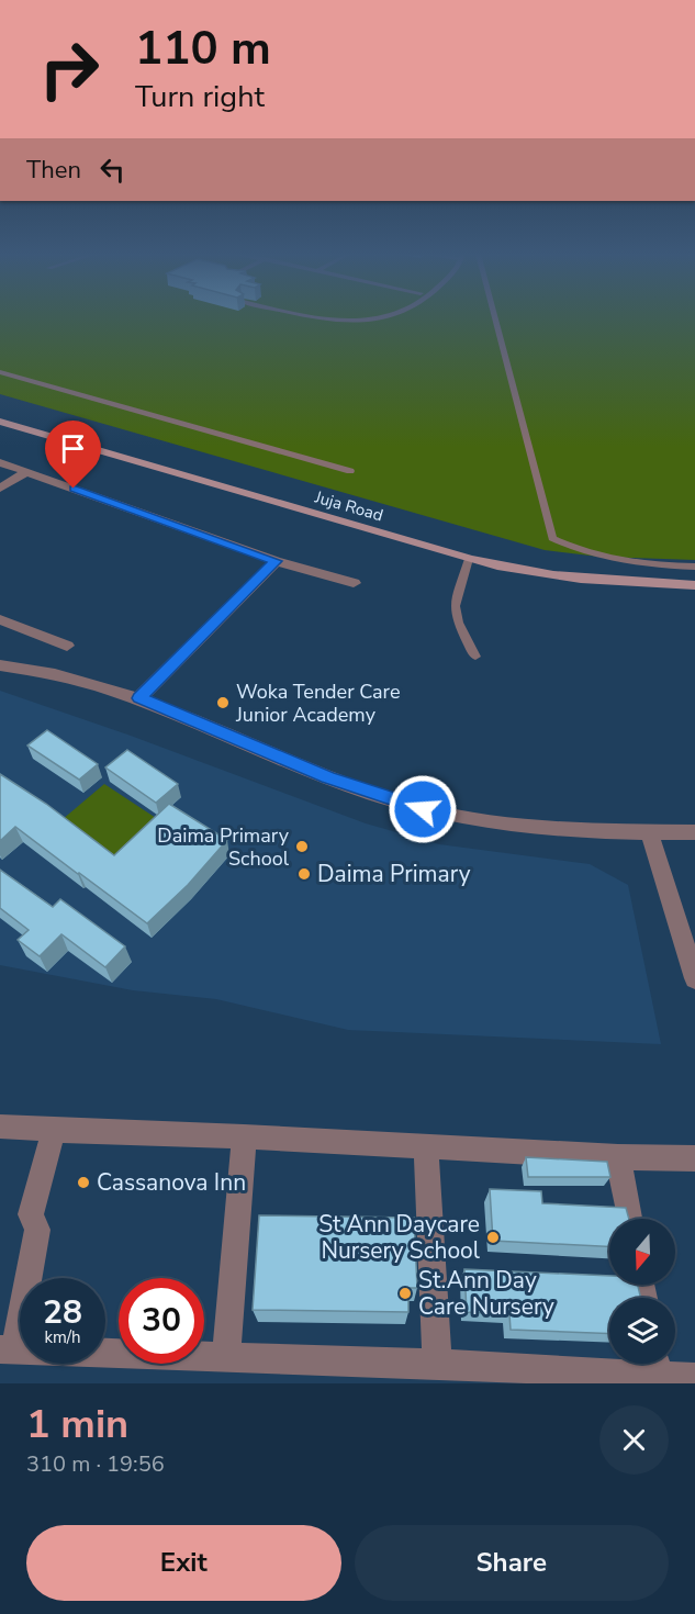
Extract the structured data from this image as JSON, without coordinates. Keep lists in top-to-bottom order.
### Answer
{
  "streets": {
    "main road": ["Juja Road"]
  },
  "places": [
    "Woka Tender Care Junior Academy",
    "Daima Primary School",
    "Daima Primary",
    "Cassanova Inn",
    "St Ann Daycare Nursery School",
    "St.Ann Day Care Nursery"
  ],
  "north": "bottom",
  "page": {
    "turn": ["110 m", "Turn right"],
    "then": "Then",
    "speed": "28 km/h",
    "limit": "30",
    "heading": ["1 min", "310 m · 19:56"],
    "buttons": ["Exit", "Share"]
  }
}
